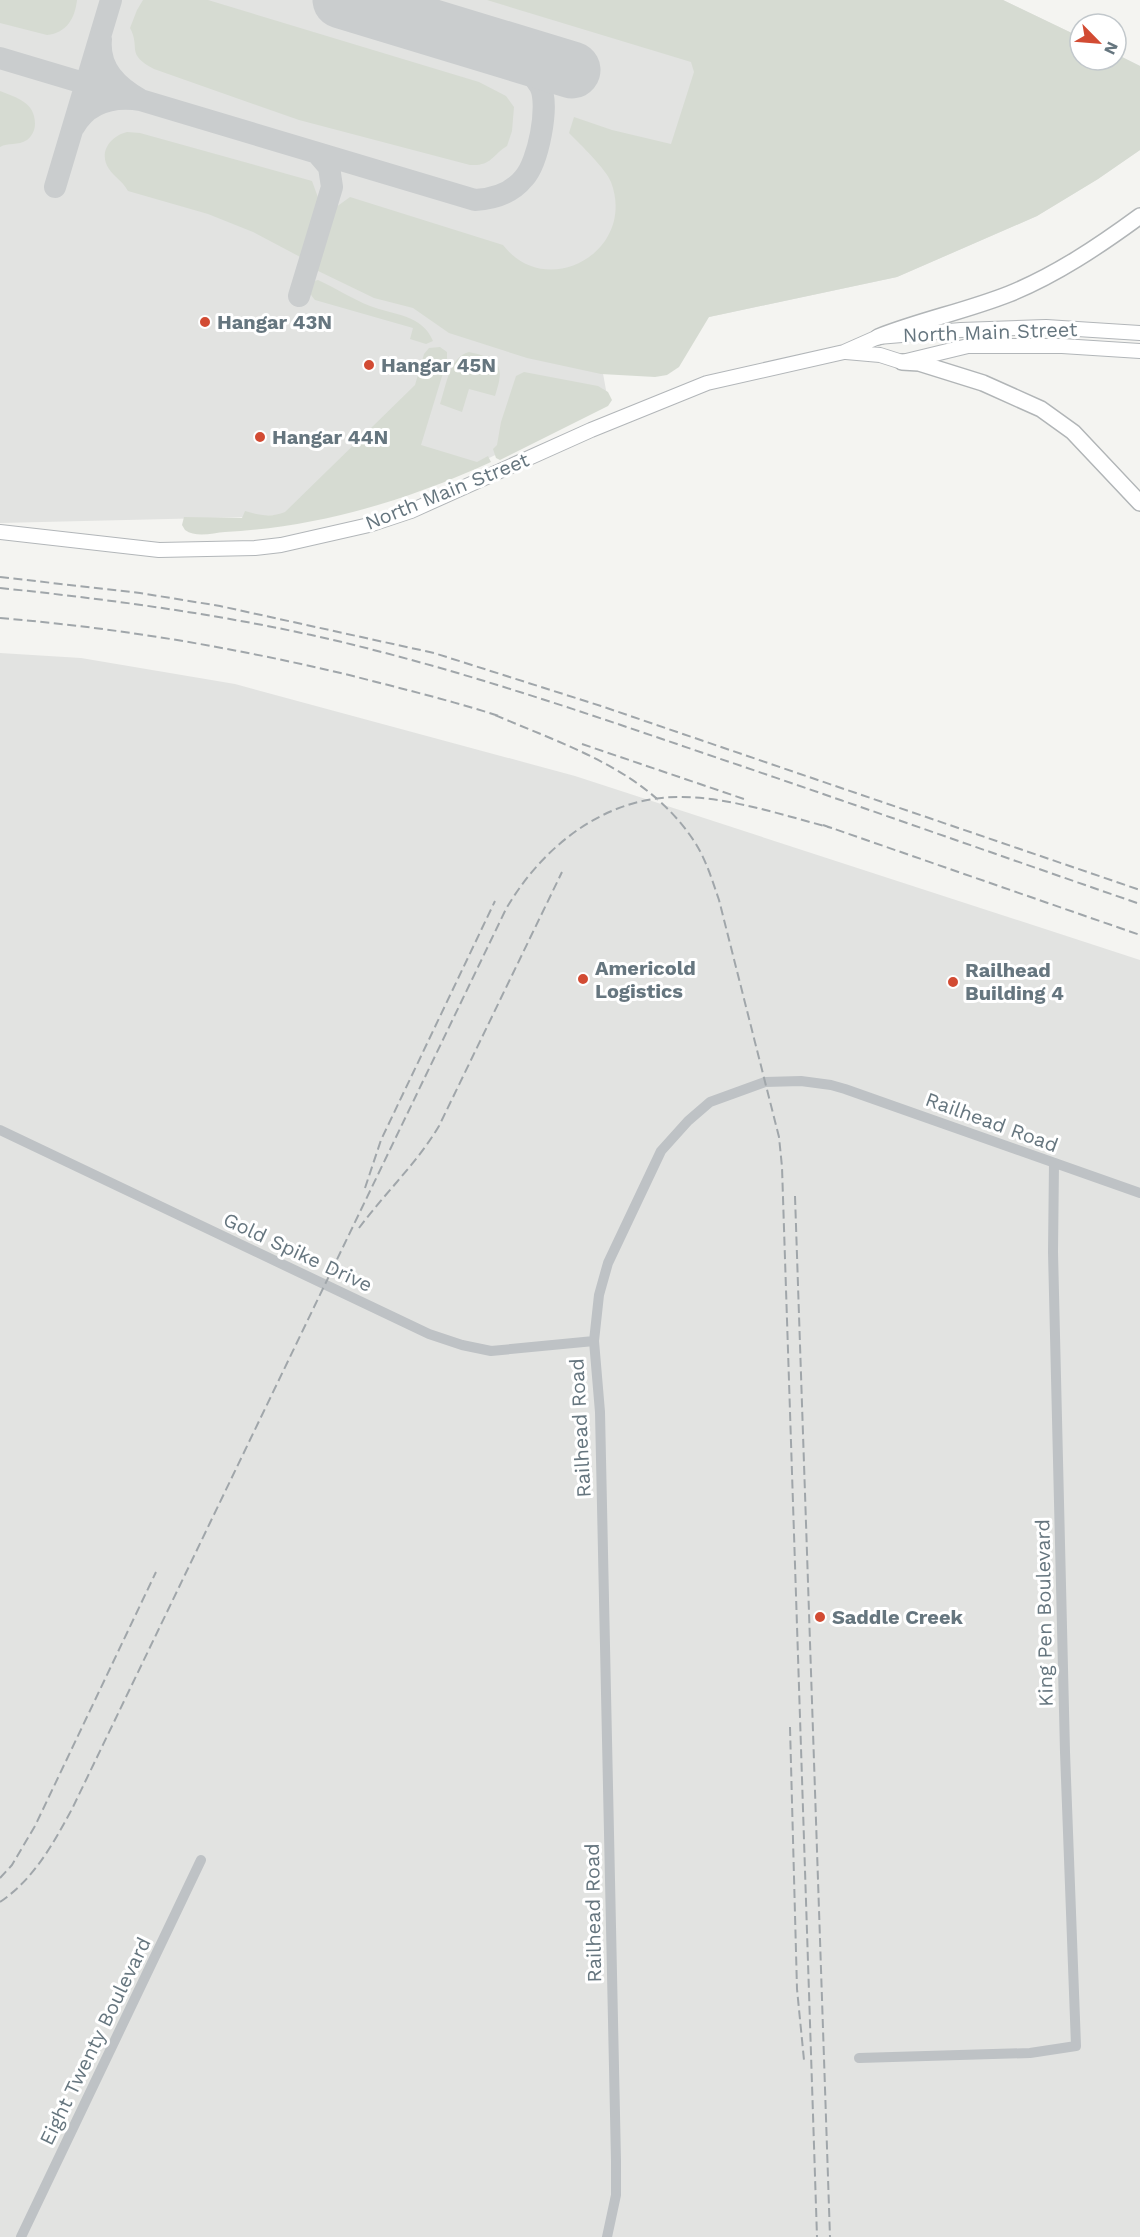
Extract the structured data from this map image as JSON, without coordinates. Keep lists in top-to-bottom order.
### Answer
{
  "streets": {
    "main road": ["North Main Street"],
    "street": [
      "Railhead Road",
      "Gold Spike Drive",
      "King Pen Boulevard",
      "Eight Twenty Boulevard"
    ]
  },
  "crossings": [
    ["Railhead Road", "Gold Spike Drive"],
    ["Railhead Road", "King Pen Boulevard"]
  ],
  "places": [
    "Hangar 43N",
    "Hangar 45N",
    "Hangar 44N",
    "Americold Logistics",
    "Railhead Building 4",
    "Saddle Creek"
  ],
  "north": "bottom right"
}
